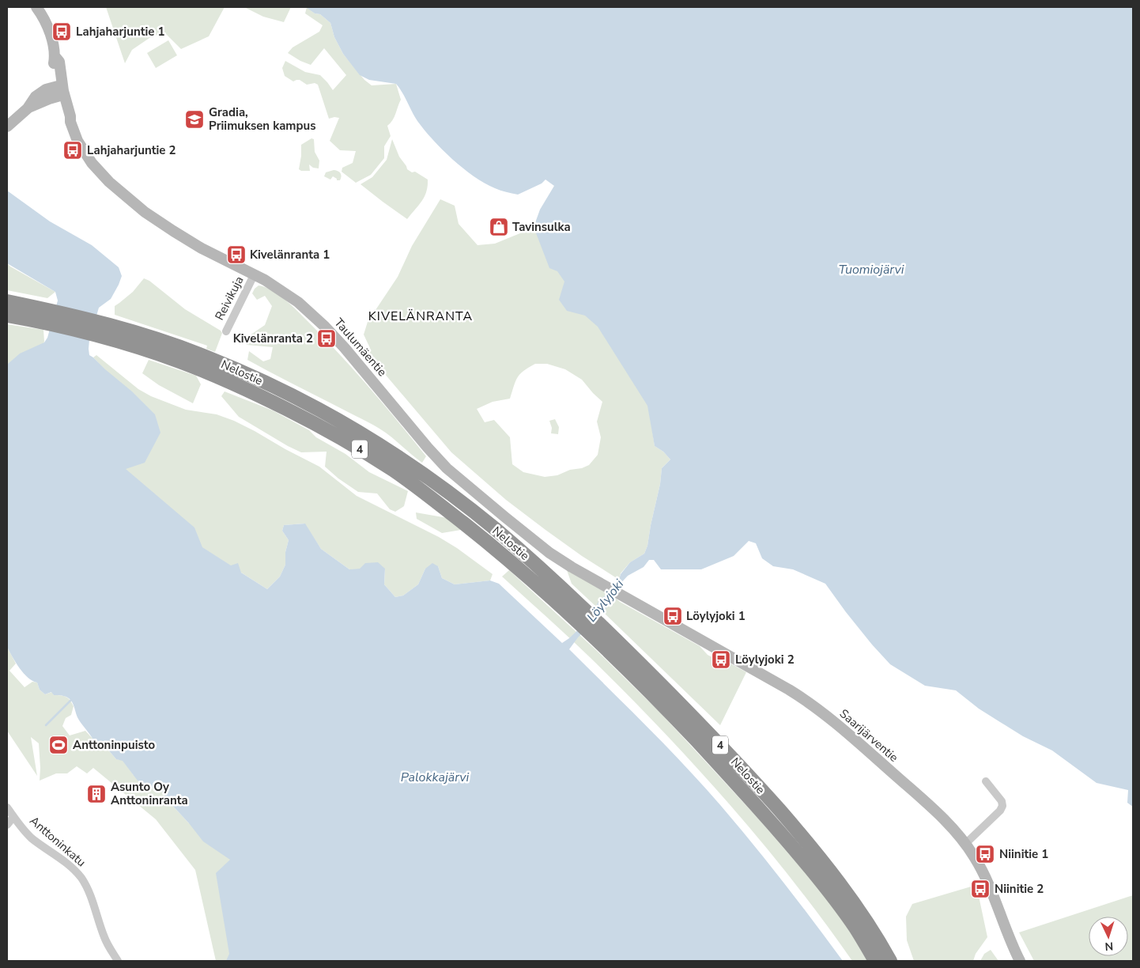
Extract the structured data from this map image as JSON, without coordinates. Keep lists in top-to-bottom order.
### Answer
{
  "streets": {
    "highway": ["Nelostie", "4"],
    "main road": ["Taulumäentie", "Saarijärventie"],
    "street": ["Reivikuja", "Anttoninkatu"]
  },
  "crossings": [
    ["Reivikuja", "Taulumäentie"],
    ["Taulumäentie", "Saarijärventie"]
  ],
  "districts": ["KIVELÄNRANTA"],
  "water": ["Tuomiojärvi", "Löylyjoki", "Palokkajärvi"],
  "places": {
    "bus stop": [
      "Lahjaharjuntie 1",
      "Lahjaharjuntie 2",
      "Kivelänranta 1",
      "Kivelänranta 2",
      "Löylyjoki 1",
      "Löylyjoki 2",
      "Niinitie 1",
      "Niinitie 2"
    ],
    "school or university": ["Gradia, Priimuksen kampus"],
    "shop": ["Tavinsulka"],
    "sports": ["Anttoninpuisto"],
    "building": ["Asunto Oy Anttoninranta"]
  },
  "north": "bottom"
}
